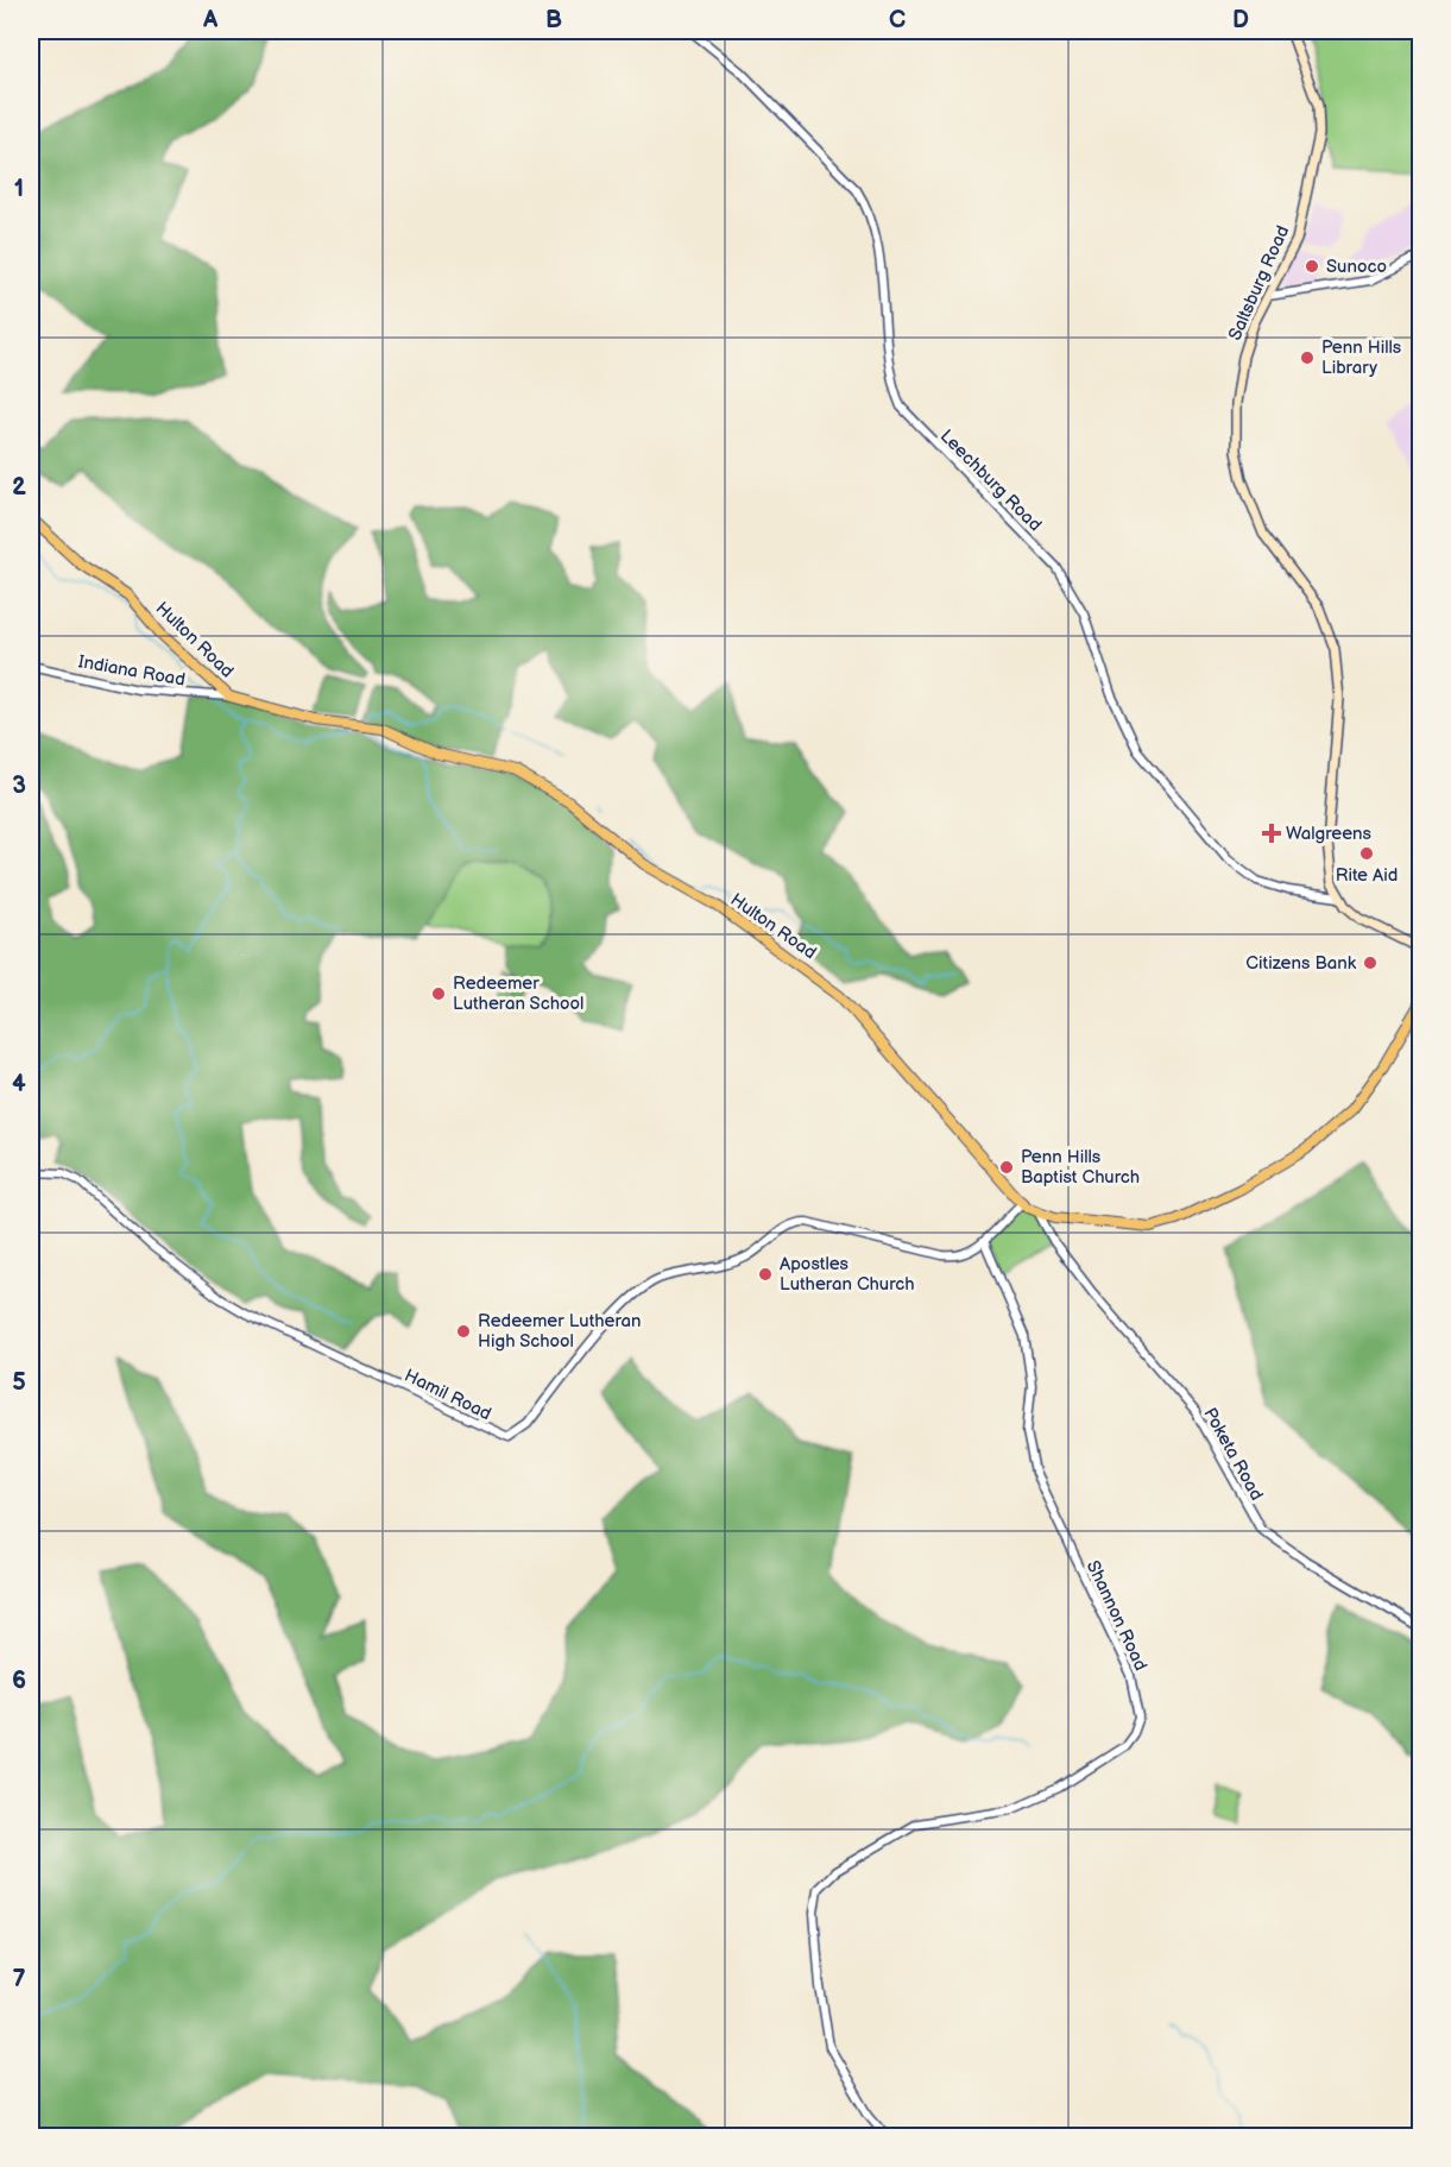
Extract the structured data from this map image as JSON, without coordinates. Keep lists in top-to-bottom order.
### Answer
{
  "streets": {
    "main road": ["Saltsburg Road", "Hulton Road"],
    "street": [
      "Leechburg Road",
      "Indiana Road",
      "Hamil Road",
      "Poketa Road",
      "Shannon Road"
    ]
  },
  "crossings": [
    ["Saltsburg Road", "Leechburg Road"],
    ["Hulton Road", "Indiana Road"],
    ["Hulton Road", "Hamil Road"],
    ["Hulton Road", "Poketa Road"],
    ["Hamil Road", "Shannon Road"]
  ],
  "places": {
    "other": [
      "Sunoco",
      "Penn Hills Library",
      "Rite Aid",
      "Citizens Bank",
      "Redeemer Lutheran School",
      "Penn Hills Baptist Church",
      "Apostles Lutheran Church",
      "Redeemer Lutheran High School"
    ],
    "health": ["Walgreens"]
  },
  "grid": {
    "columns": [
      "A",
      "B",
      "C",
      "D"
    ],
    "rows": [
      "1",
      "2",
      "3",
      "4",
      "5",
      "6",
      "7"
    ]
  }
}
